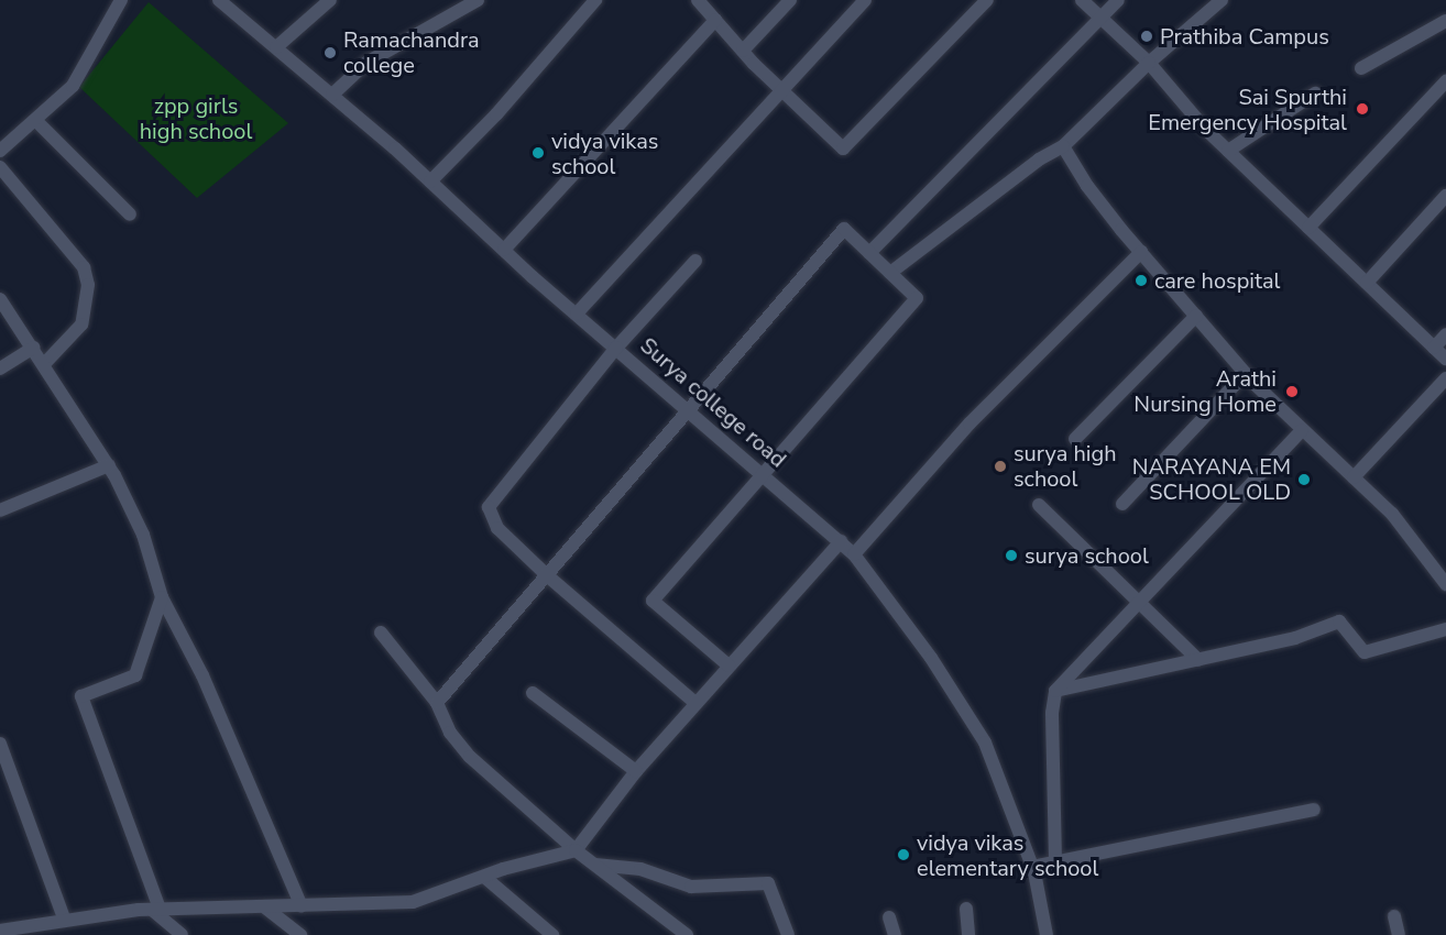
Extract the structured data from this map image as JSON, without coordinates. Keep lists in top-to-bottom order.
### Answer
{
  "streets": {
    "street": ["Surya college road"]
  },
  "parks": ["zpp girls high school"],
  "places": [
    "Prathiba Campus",
    "Ramachandra college",
    "Sai Spurthi Emergency Hospital",
    "vidya vikas school",
    "care hospital",
    "Arathi Nursing Home",
    "surya high school",
    "NARAYANA EM SCHOOL OLD",
    "surya school",
    "vidya vikas elementary school"
  ]
}
